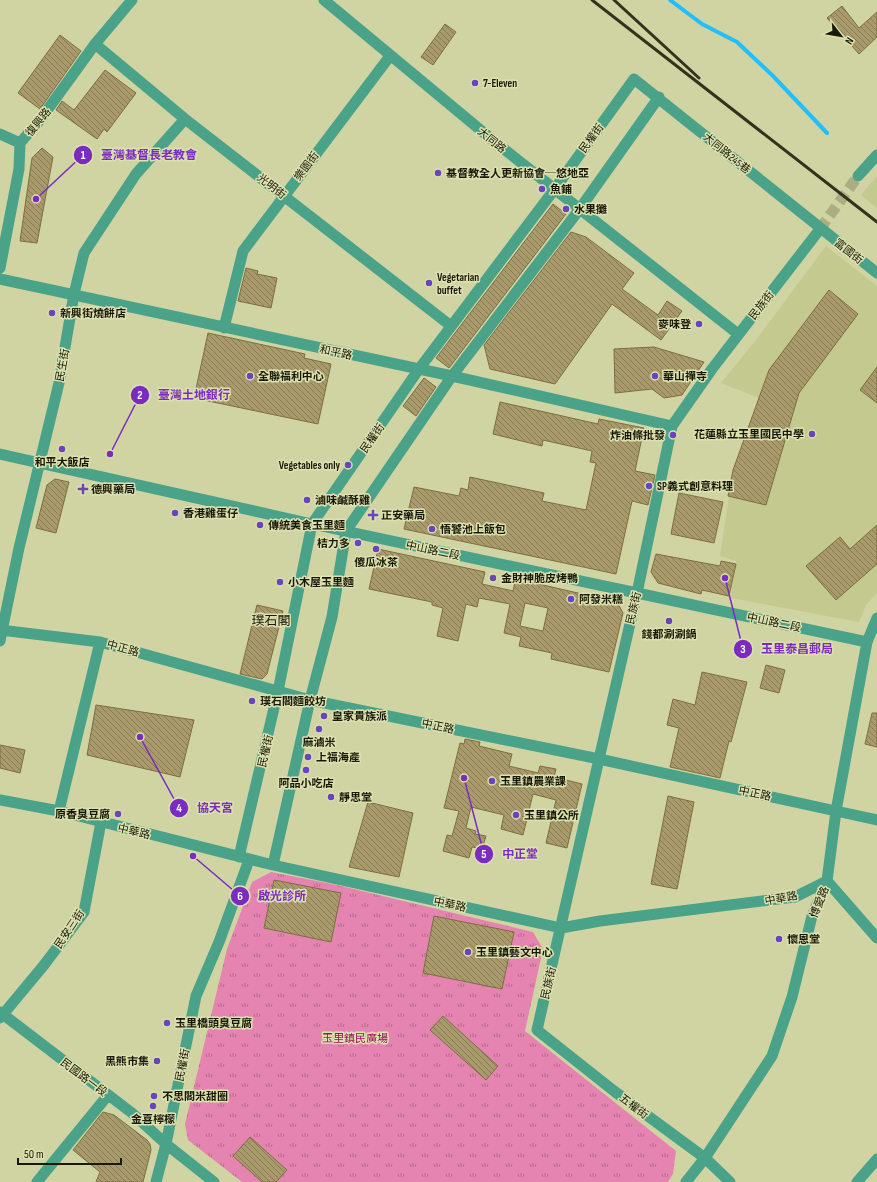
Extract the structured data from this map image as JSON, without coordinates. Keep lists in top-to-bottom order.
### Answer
{
  "streets": {
    "street": [
      "復興路",
      "民權街",
      "大同路",
      "大同路245巷",
      "樂園街",
      "光明街",
      "富國街",
      "民族街",
      "和平路",
      "民生街",
      "中山路二段",
      "中正路",
      "中華路",
      "博愛路",
      "民安三街",
      "民國路一段",
      "五權街"
    ]
  },
  "crossings": [
    ["復興路", "光明街"],
    ["民權街", "大同路"],
    ["民權街", "大同路245巷"],
    ["民權街", "光明街"],
    ["民權街", "和平路"],
    ["民權街", "中山路二段"],
    ["民權街", "中正路"],
    ["民權街", "中華路"],
    ["民權街", "民國路一段"],
    ["大同路", "樂園街"],
    ["大同路", "民族街"],
    ["大同路245巷", "富國街"],
    ["大同路245巷", "民族街"],
    ["樂園街", "光明街"],
    ["樂園街", "和平路"],
    ["光明街", "民生街"],
    ["富國街", "民族街"],
    ["民族街", "和平路"],
    ["民族街", "中山路二段"],
    ["民族街", "中正路"],
    ["民族街", "中華路"],
    ["民族街", "五權街"],
    ["和平路", "民生街"],
    ["民生街", "中山路二段"],
    ["民生街", "中正路"],
    ["中山路二段", "博愛路"],
    ["中正路", "博愛路"],
    ["中華路", "博愛路"],
    ["中華路", "民安三街"],
    ["博愛路", "五權街"],
    ["民安三街", "民國路一段"]
  ],
  "districts": ["璞石閣"],
  "parks": ["玉里鎮民廣場"],
  "places": {
    "other": [
      "7-Eleven",
      "基督教全人更新協會─悠地亞",
      "魚鋪",
      "臺灣基督長老教會",
      "水果攤",
      "Vegetarian buffet",
      "新興街燒餅店",
      "麥味登",
      "全聯福利中心",
      "華山禪寺",
      "花蓮縣立玉里國民中學",
      "炸油條批發",
      "和平大飯店",
      "臺灣土地銀行",
      "Vegetables only",
      "SP義式創意料理",
      "滷味鹹酥雞",
      "香港雞蛋仔",
      "傳統美食玉里麵",
      "悟饕池上飯包",
      "桔力多",
      "傻瓜冰茶",
      "金財神脆皮烤鴨",
      "玉里泰昌郵局",
      "小木屋玉里麵",
      "阿發米糕",
      "錢都涮涮鍋",
      "璞石閣麵餃坊",
      "皇家貴族派",
      "麻滷米",
      "協天宮",
      "上福海產",
      "阿品小吃店",
      "中正堂",
      "玉里鎮農業課",
      "靜思堂",
      "原香臭豆腐",
      "玉里鎮公所",
      "啟光診所",
      "懷恩堂",
      "玉里鎮藝文中心",
      "玉里橋頭臭豆腐",
      "黑熊市集",
      "不思閣米甜圈",
      "金喜檸檬"
    ],
    "health": ["德興藥局", "正安藥局"]
  },
  "scale_bar": "50 m",
  "north": "bottom right"
}
